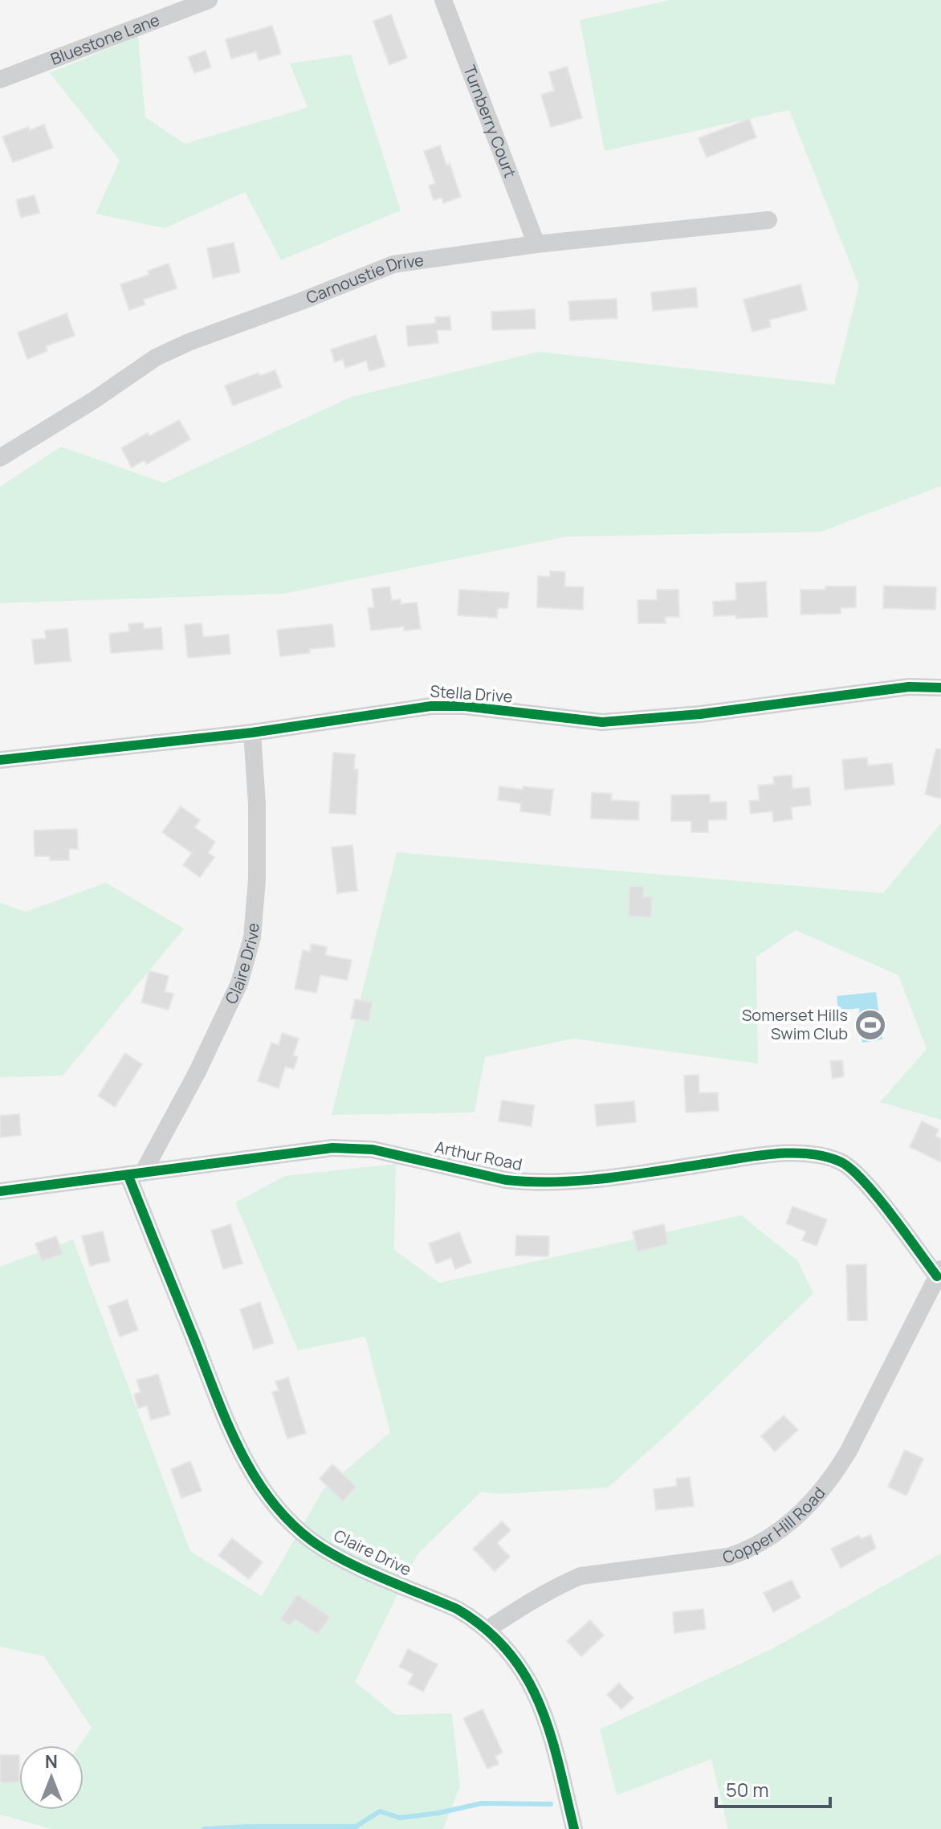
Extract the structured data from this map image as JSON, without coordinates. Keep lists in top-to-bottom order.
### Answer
{
  "streets": {
    "street": [
      "Bluestone Lane",
      "Turnberry Court",
      "Carnoustie Drive",
      "Stella Drive",
      "Claire Drive",
      "Arthur Road",
      "Copper Hill Road"
    ]
  },
  "crossings": [
    ["Turnberry Court", "Carnoustie Drive"],
    ["Stella Drive", "Claire Drive"],
    ["Claire Drive", "Arthur Road"],
    ["Claire Drive", "Copper Hill Road"],
    ["Arthur Road", "Copper Hill Road"]
  ],
  "places": {
    "sports": ["Somerset Hills Swim Club"]
  },
  "scale_bar": "50 m",
  "north": "top"
}
